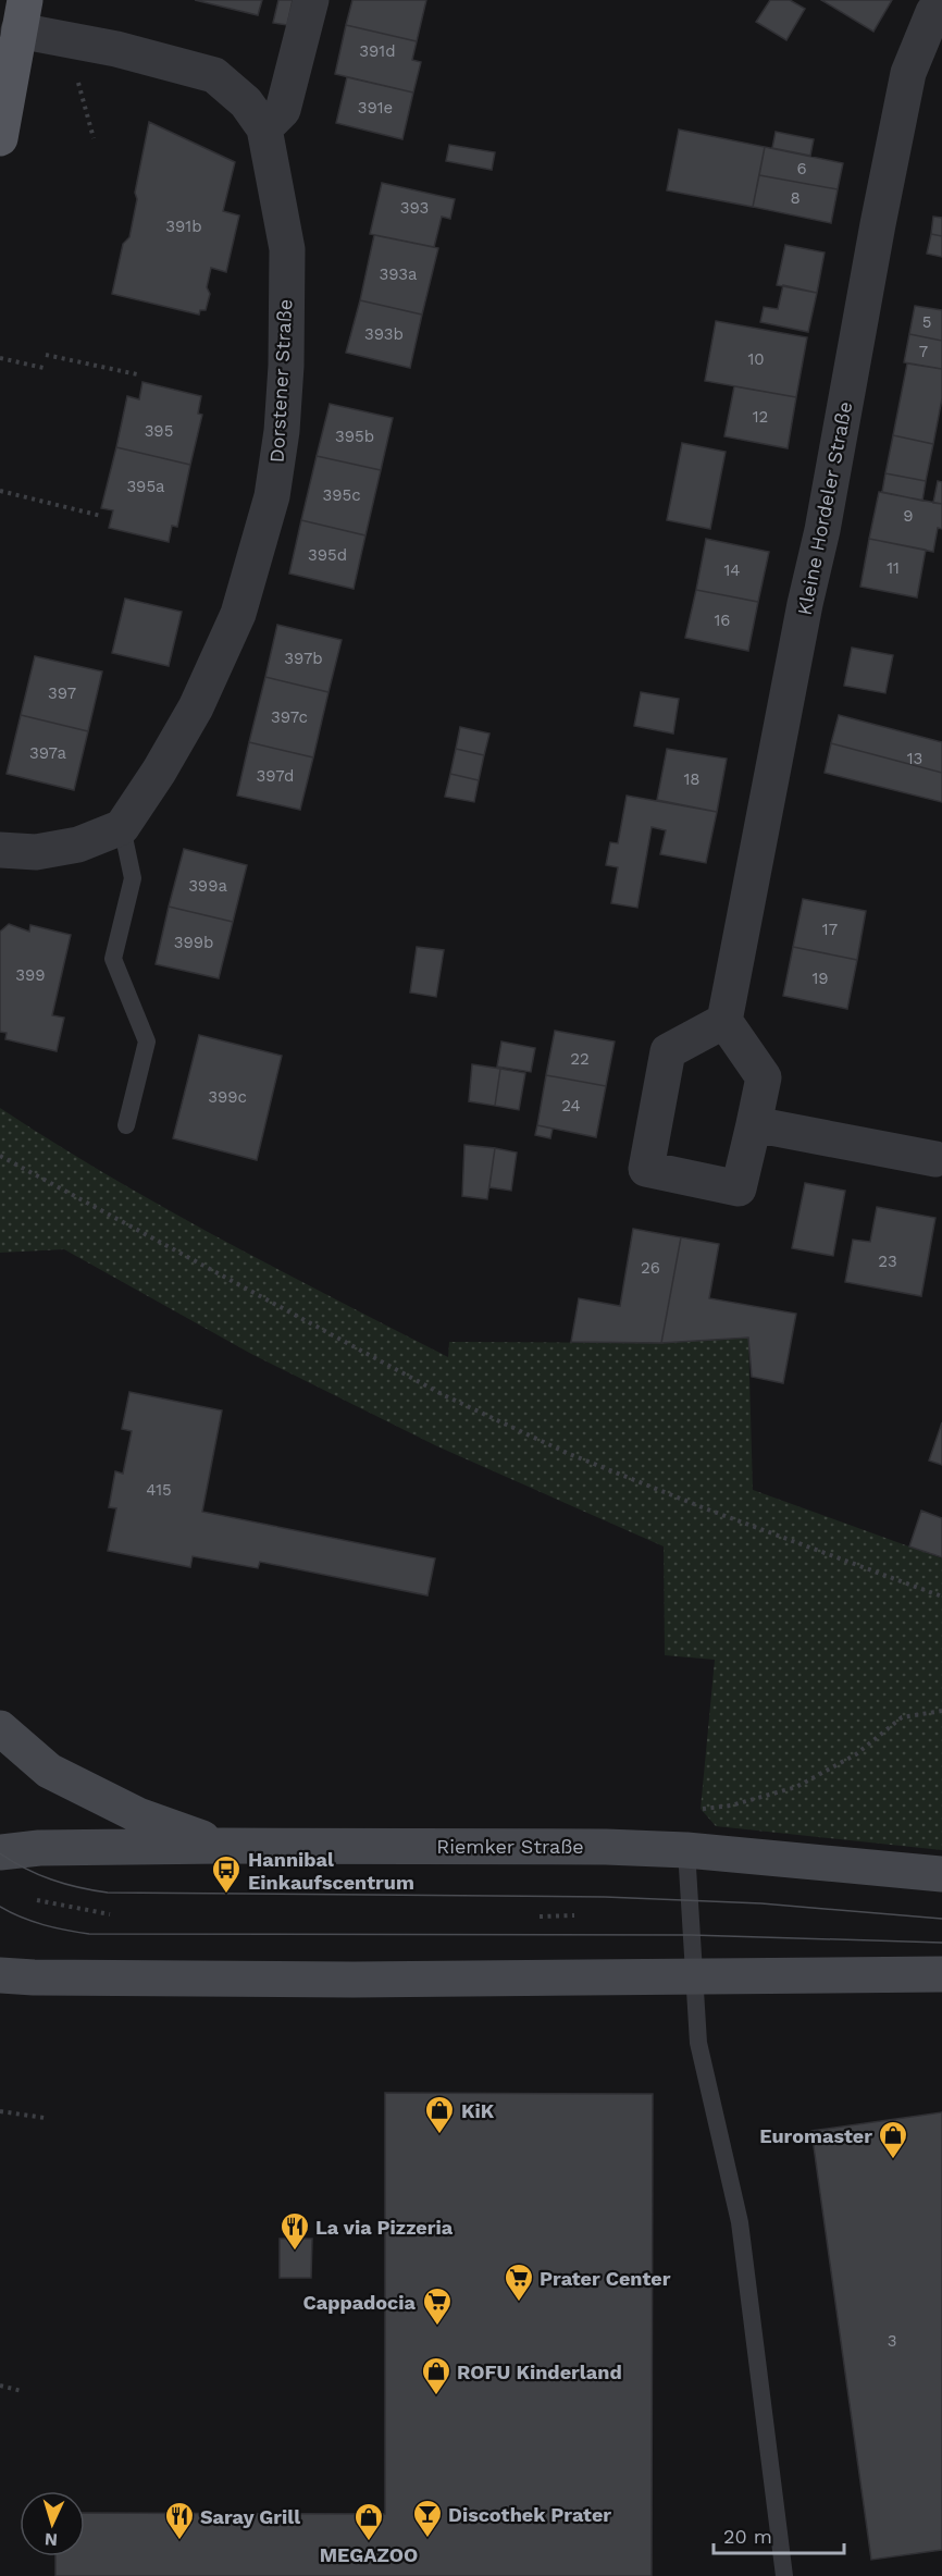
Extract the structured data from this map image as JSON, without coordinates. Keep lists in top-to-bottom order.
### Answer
{
  "streets": {
    "main road": ["Dorstener Straße", "Riemker Straße"],
    "street": ["Kleine Hordeler Straße"]
  },
  "places": {
    "bus stop": ["Hannibal Einkaufscentrum"],
    "shop": [
      "KiK",
      "Euromaster",
      "ROFU Kinderland",
      "MEGAZOO"
    ],
    "restaurant": ["La via Pizzeria", "Saray Grill"],
    "supermarket": ["Prater Center", "Cappadocia"],
    "bar": ["Discothek Prater"]
  },
  "house_numbers": [
    "391d",
    "391e",
    "6",
    "8",
    "393",
    "391b",
    "393a",
    "5",
    "393b",
    "7",
    "10",
    "12",
    "395",
    "395b",
    "395a",
    "395c",
    "9",
    "395d",
    "11",
    "14",
    "16",
    "397b",
    "397",
    "397c",
    "397a",
    "13",
    "397d",
    "18",
    "399a",
    "17",
    "399b",
    "399",
    "19",
    "22",
    "399c",
    "24",
    "23",
    "26",
    "415",
    "3"
  ],
  "scale_bar": "20 m",
  "north": "bottom"
}
